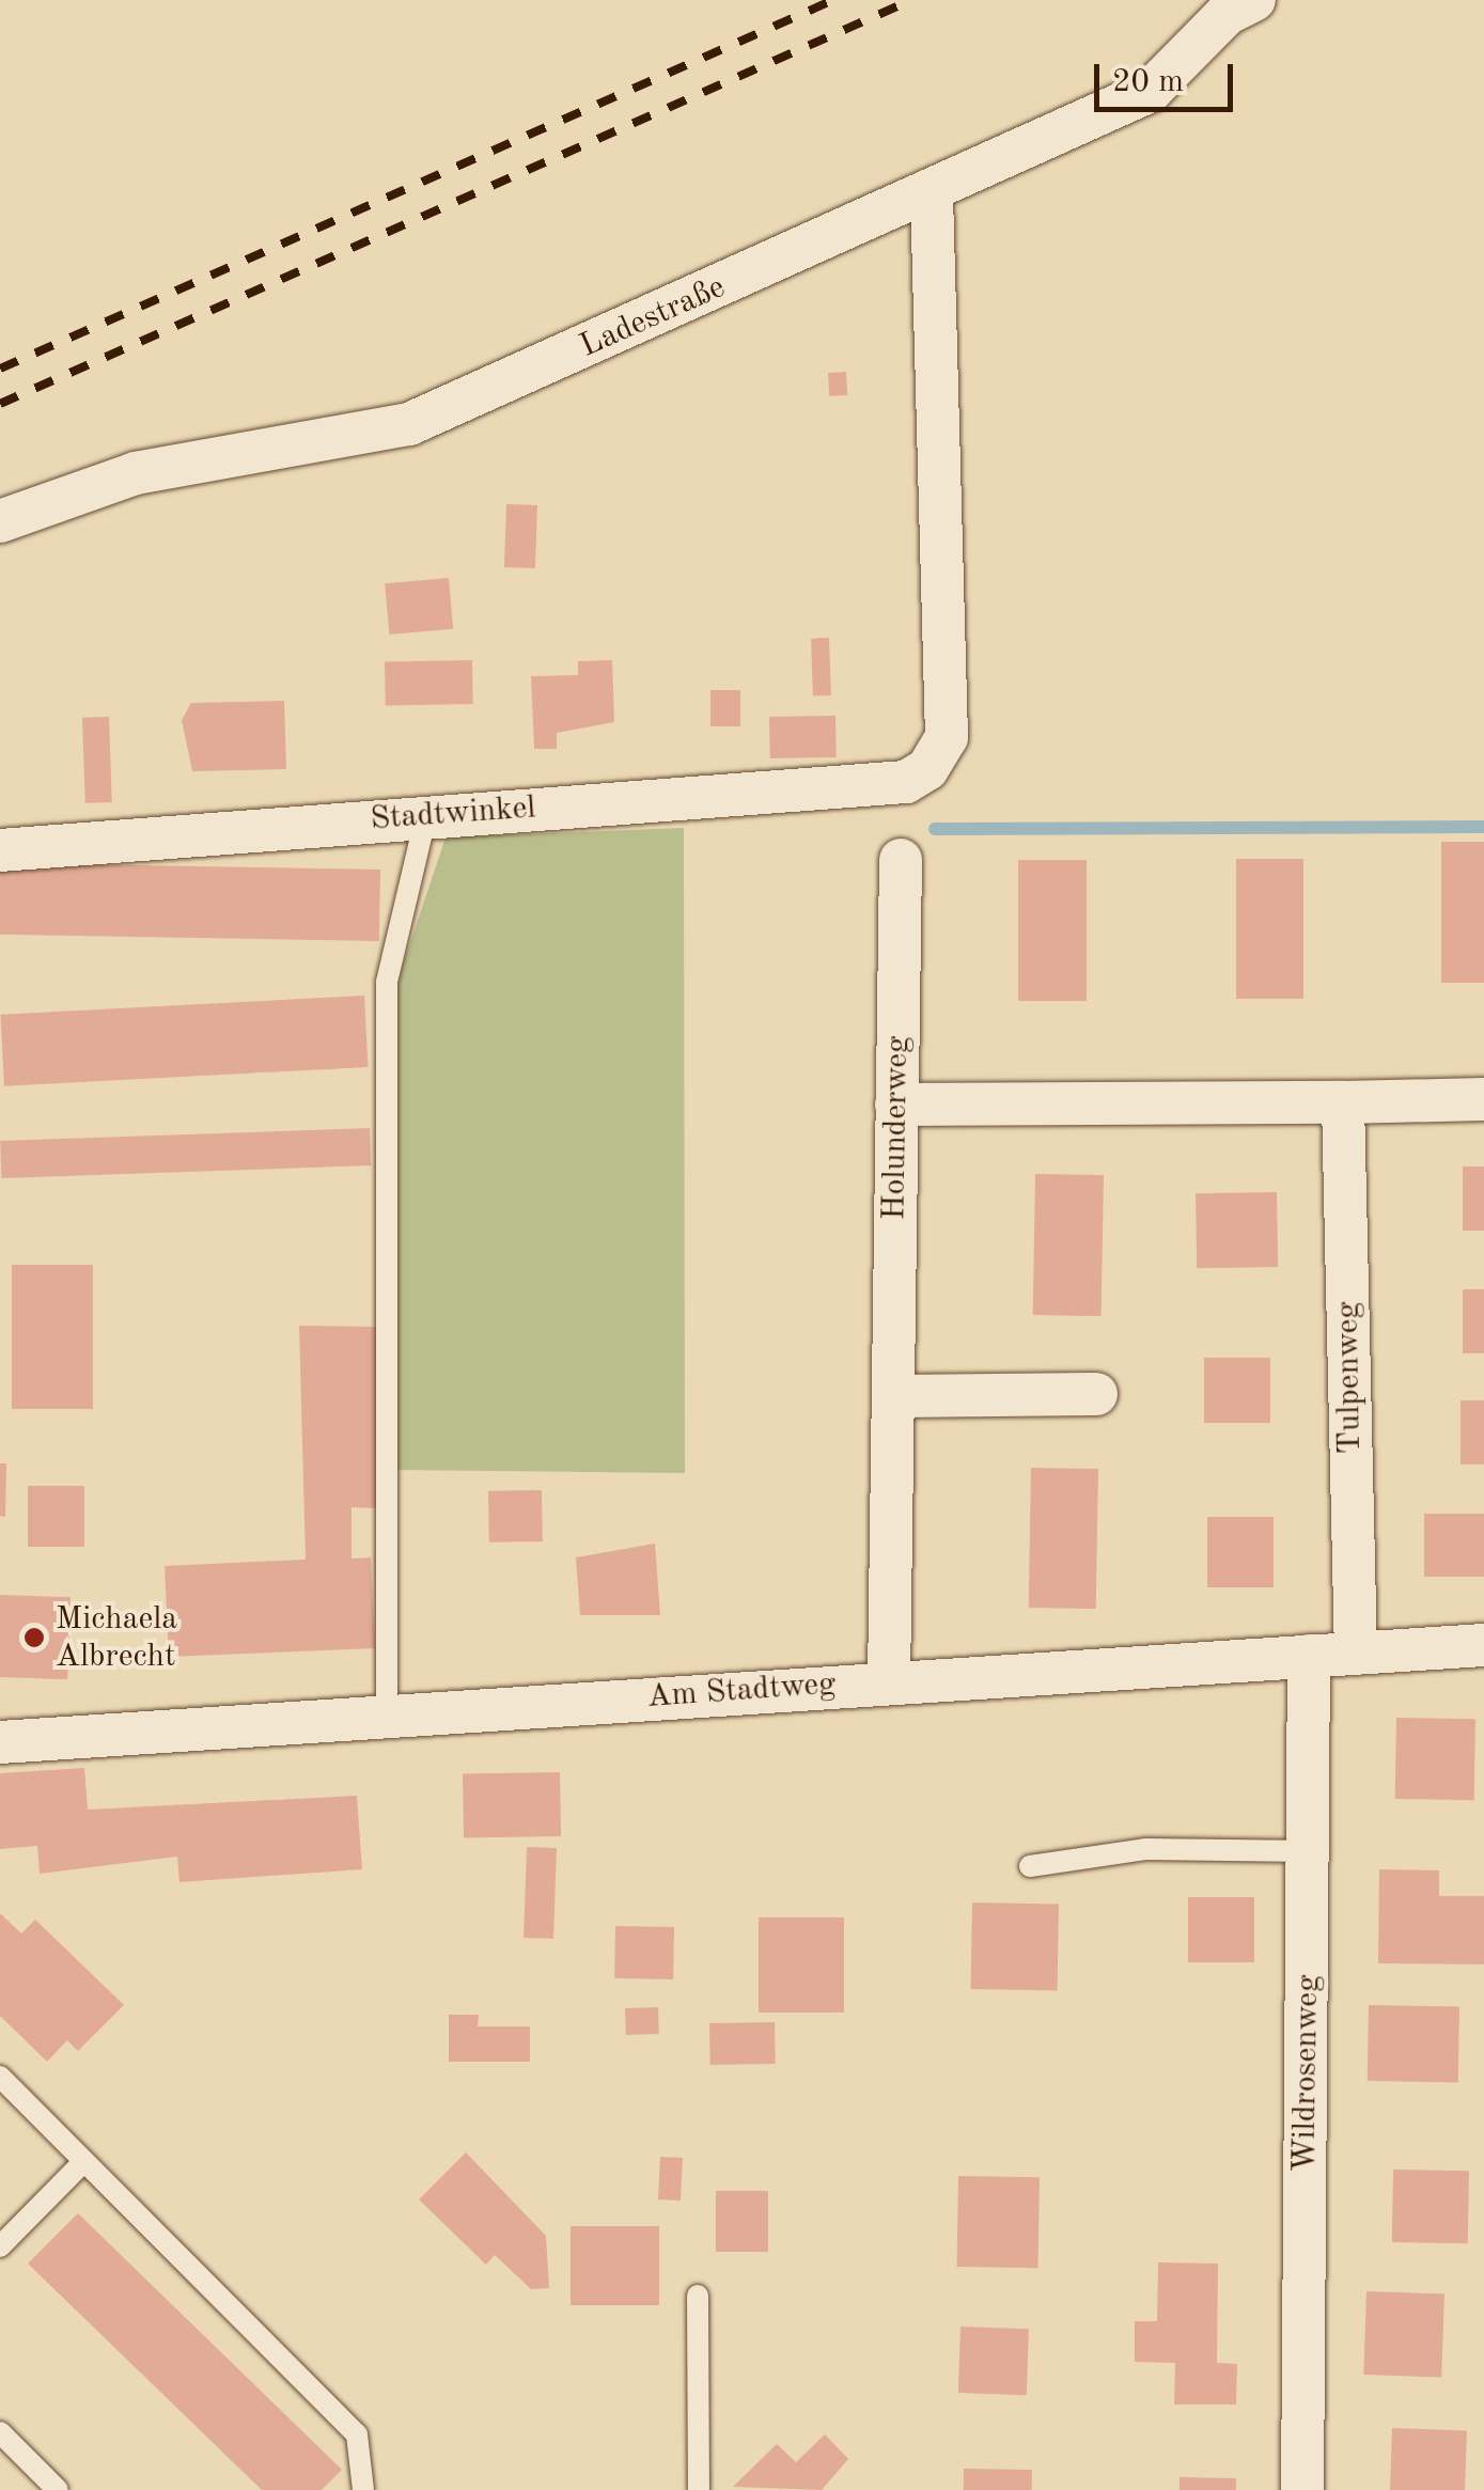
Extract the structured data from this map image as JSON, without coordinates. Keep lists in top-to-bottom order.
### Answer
{
  "streets": {
    "street": [
      "Ladestraße",
      "Stadtwinkel",
      "Holunderweg",
      "Tulpenweg",
      "Am Stadtweg",
      "Wildrosenweg"
    ]
  },
  "crossings": [
    ["Ladestraße", "Stadtwinkel"],
    ["Holunderweg", "Am Stadtweg"],
    ["Tulpenweg", "Am Stadtweg"],
    ["Am Stadtweg", "Wildrosenweg"]
  ],
  "places": ["Michaela Albrecht"],
  "scale_bar": "20 m"
}
